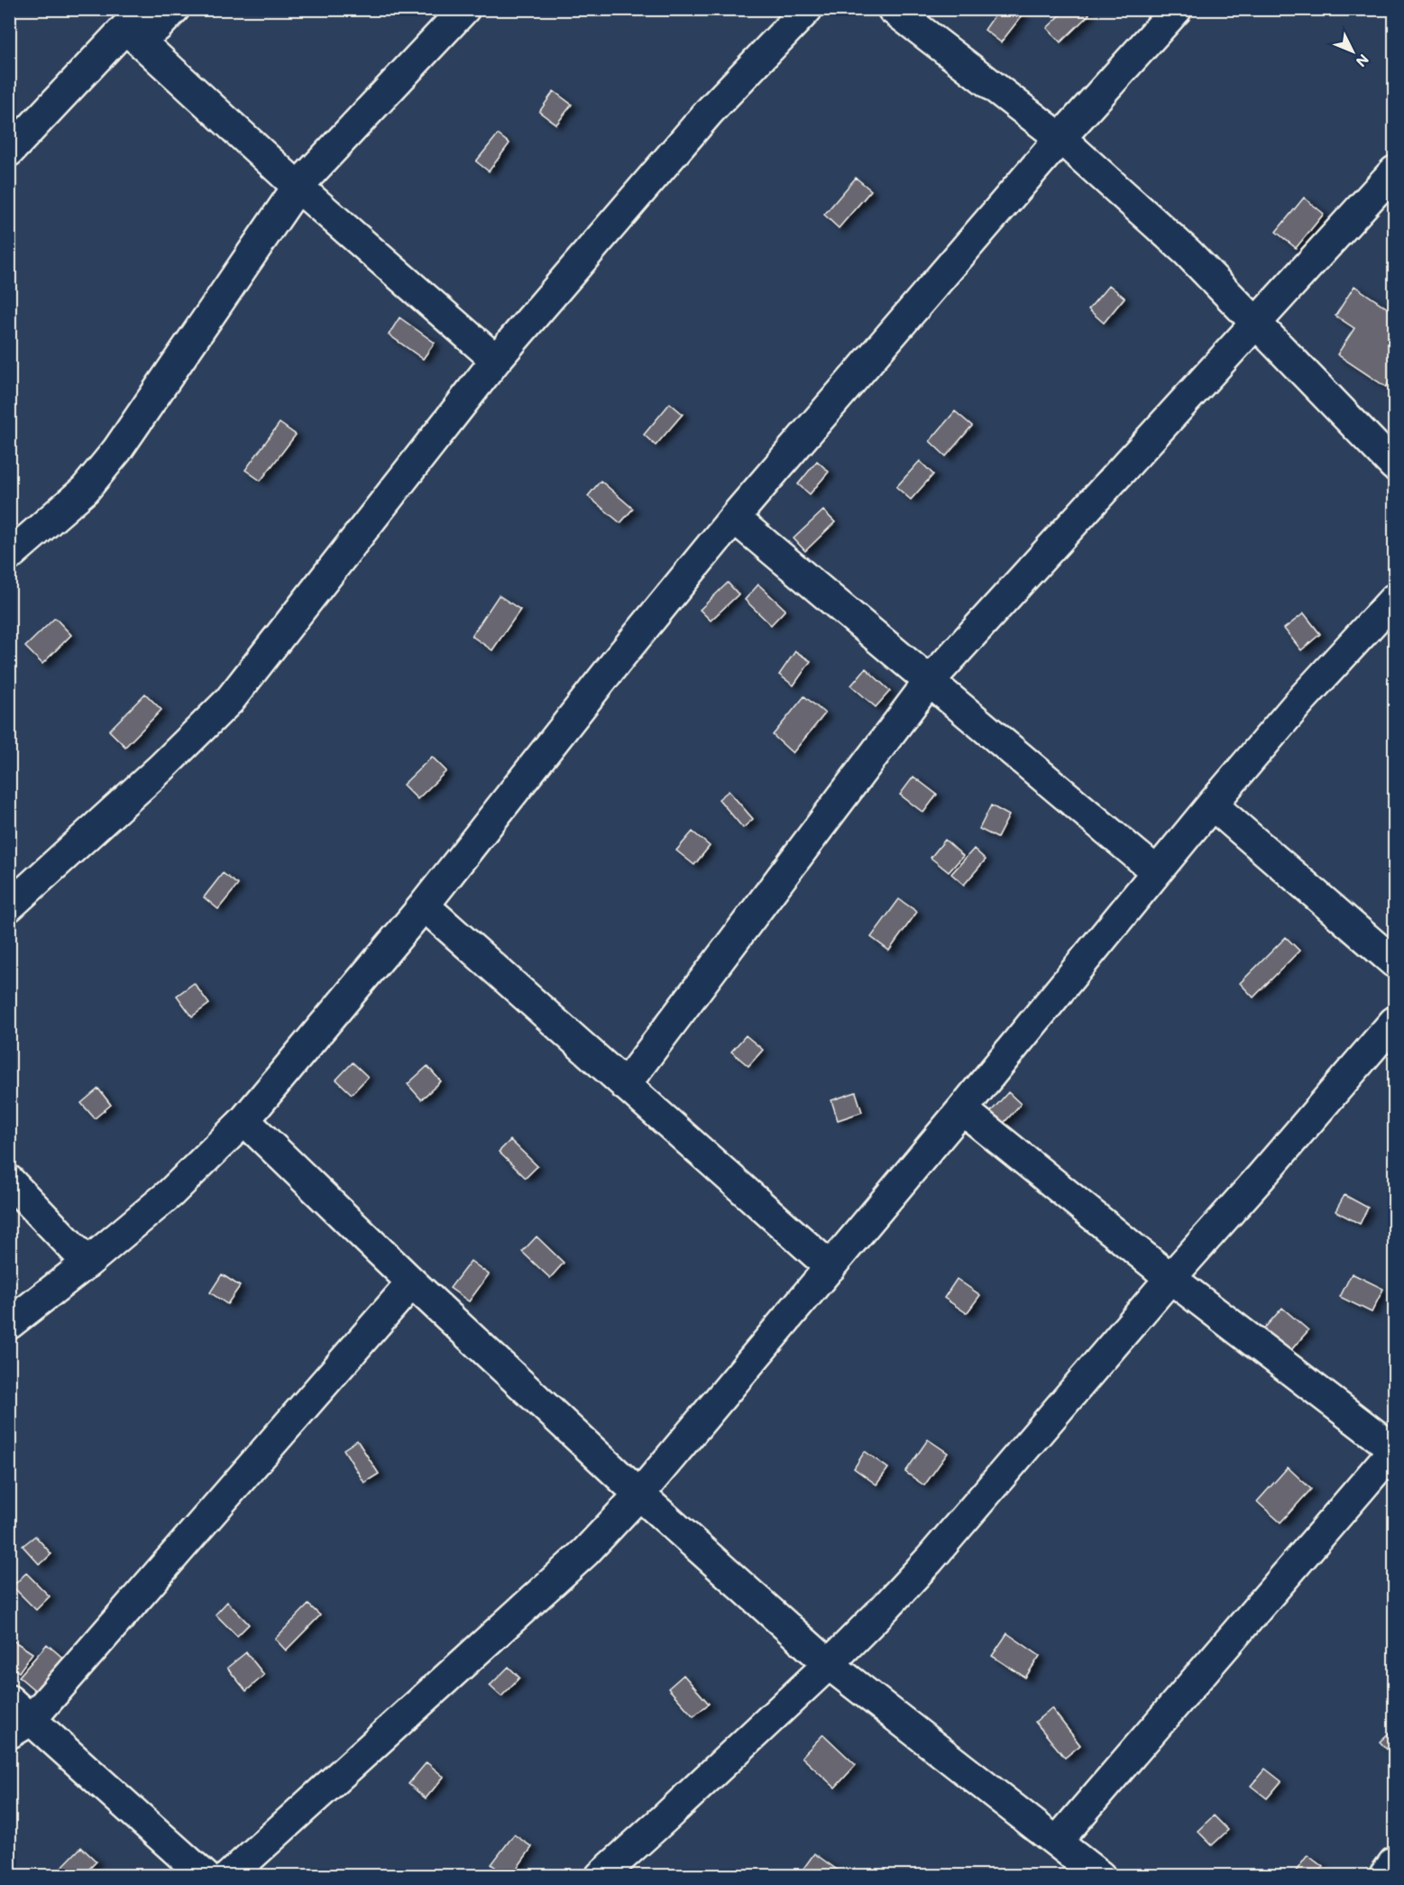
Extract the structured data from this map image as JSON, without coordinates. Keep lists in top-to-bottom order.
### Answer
{
  "north": "bottom right"
}
